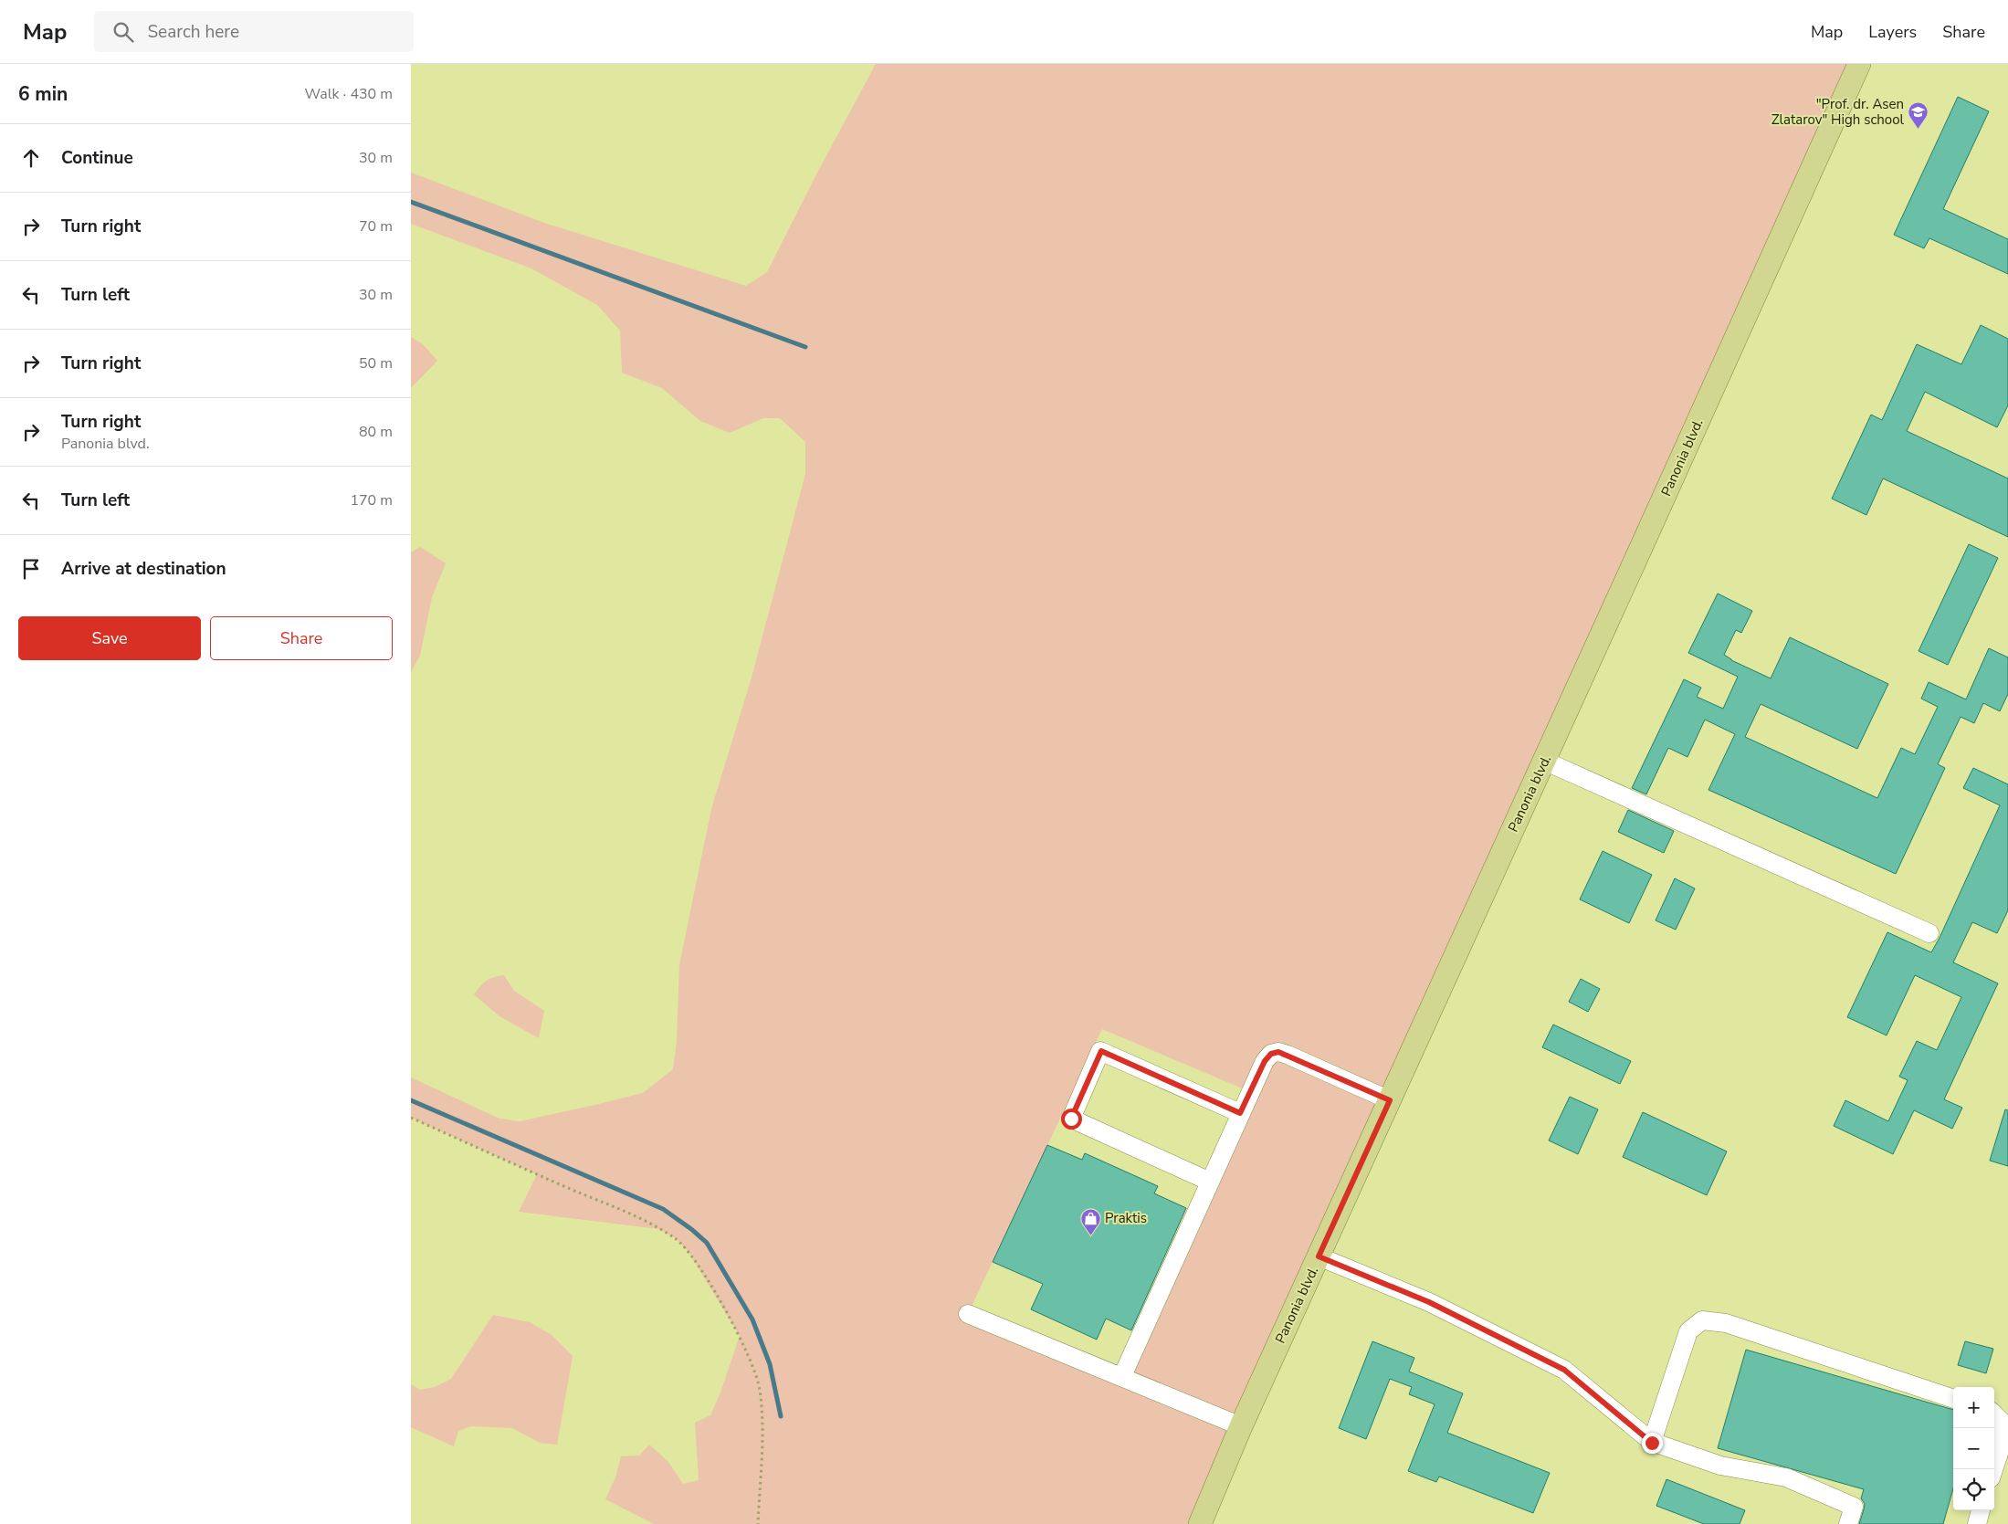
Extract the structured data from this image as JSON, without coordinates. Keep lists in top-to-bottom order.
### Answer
{
  "streets": {
    "main road": ["Panonia blvd."]
  },
  "places": {
    "school or university": ["\"Prof. dr. Asen Zlatarov\" High school"],
    "shop": ["Praktis"]
  },
  "page": {
    "header": "Map",
    "search": "Search here",
    "nav": ["Map", "Layers", "Share"],
    "heading": ["6 min", "Walk · 430 m"],
    "list": [
      ["Continue", "30 m"],
      ["Turn right", "70 m"],
      ["Turn left", "30 m"],
      ["Turn right", "50 m"],
      ["Turn right", "Panonia blvd.", "80 m"],
      ["Turn left", "170 m"],
      "Arrive at destination"
    ],
    "buttons": ["Save", "Share"],
    "map_buttons": ["+", "−"]
  }
}
